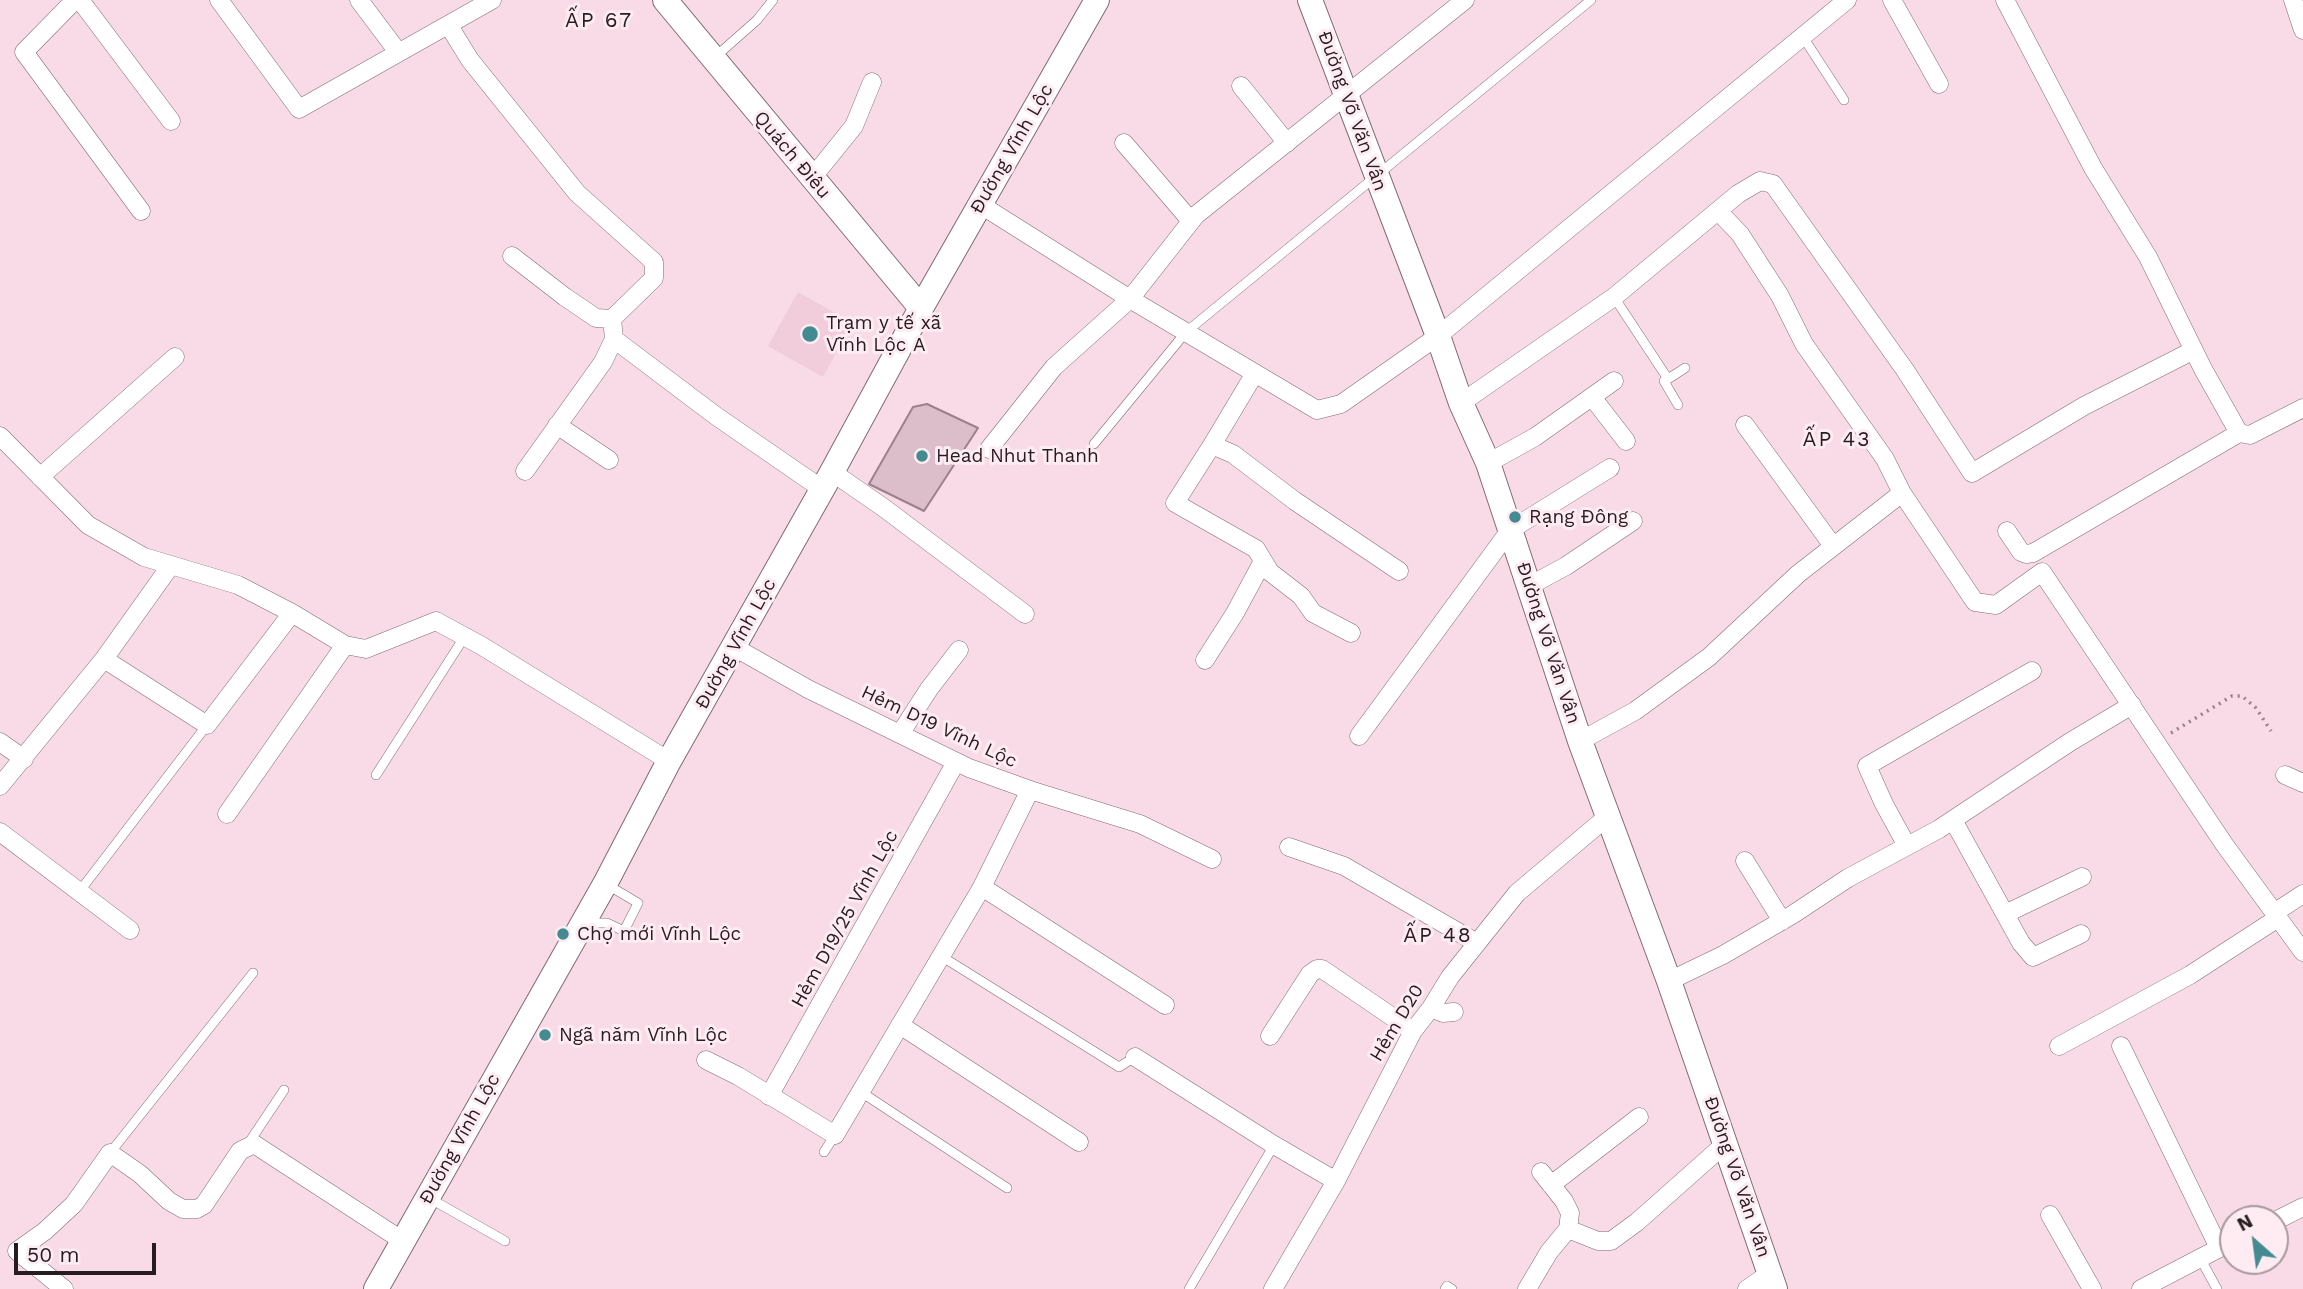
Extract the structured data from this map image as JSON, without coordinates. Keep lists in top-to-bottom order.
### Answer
{
  "streets": {
    "main road": ["Đường Võ Văn Vân", "Đường Vĩnh Lộc", "Quách Điêu"],
    "street": ["Hẻm D19 Vĩnh Lộc", "Hẻm D19/25 Vĩnh Lộc", "Hẻm D20"]
  },
  "crossings": [
    ["Đường Võ Văn Vân", "Hẻm D20"],
    ["Đường Vĩnh Lộc", "Quách Điêu"],
    ["Đường Vĩnh Lộc", "Hẻm D19 Vĩnh Lộc"],
    ["Hẻm D19 Vĩnh Lộc", "Hẻm D19/25 Vĩnh Lộc"]
  ],
  "districts": ["ẤP 67", "ẤP 43", "ẤP 48"],
  "places": [
    "Trạm y tế xã Vĩnh Lộc A",
    "Head Nhut Thanh",
    "Rạng Đông",
    "Chợ mới Vĩnh Lộc",
    "Ngã năm Vĩnh Lộc"
  ],
  "scale_bar": "50 m",
  "north": "top left"
}
